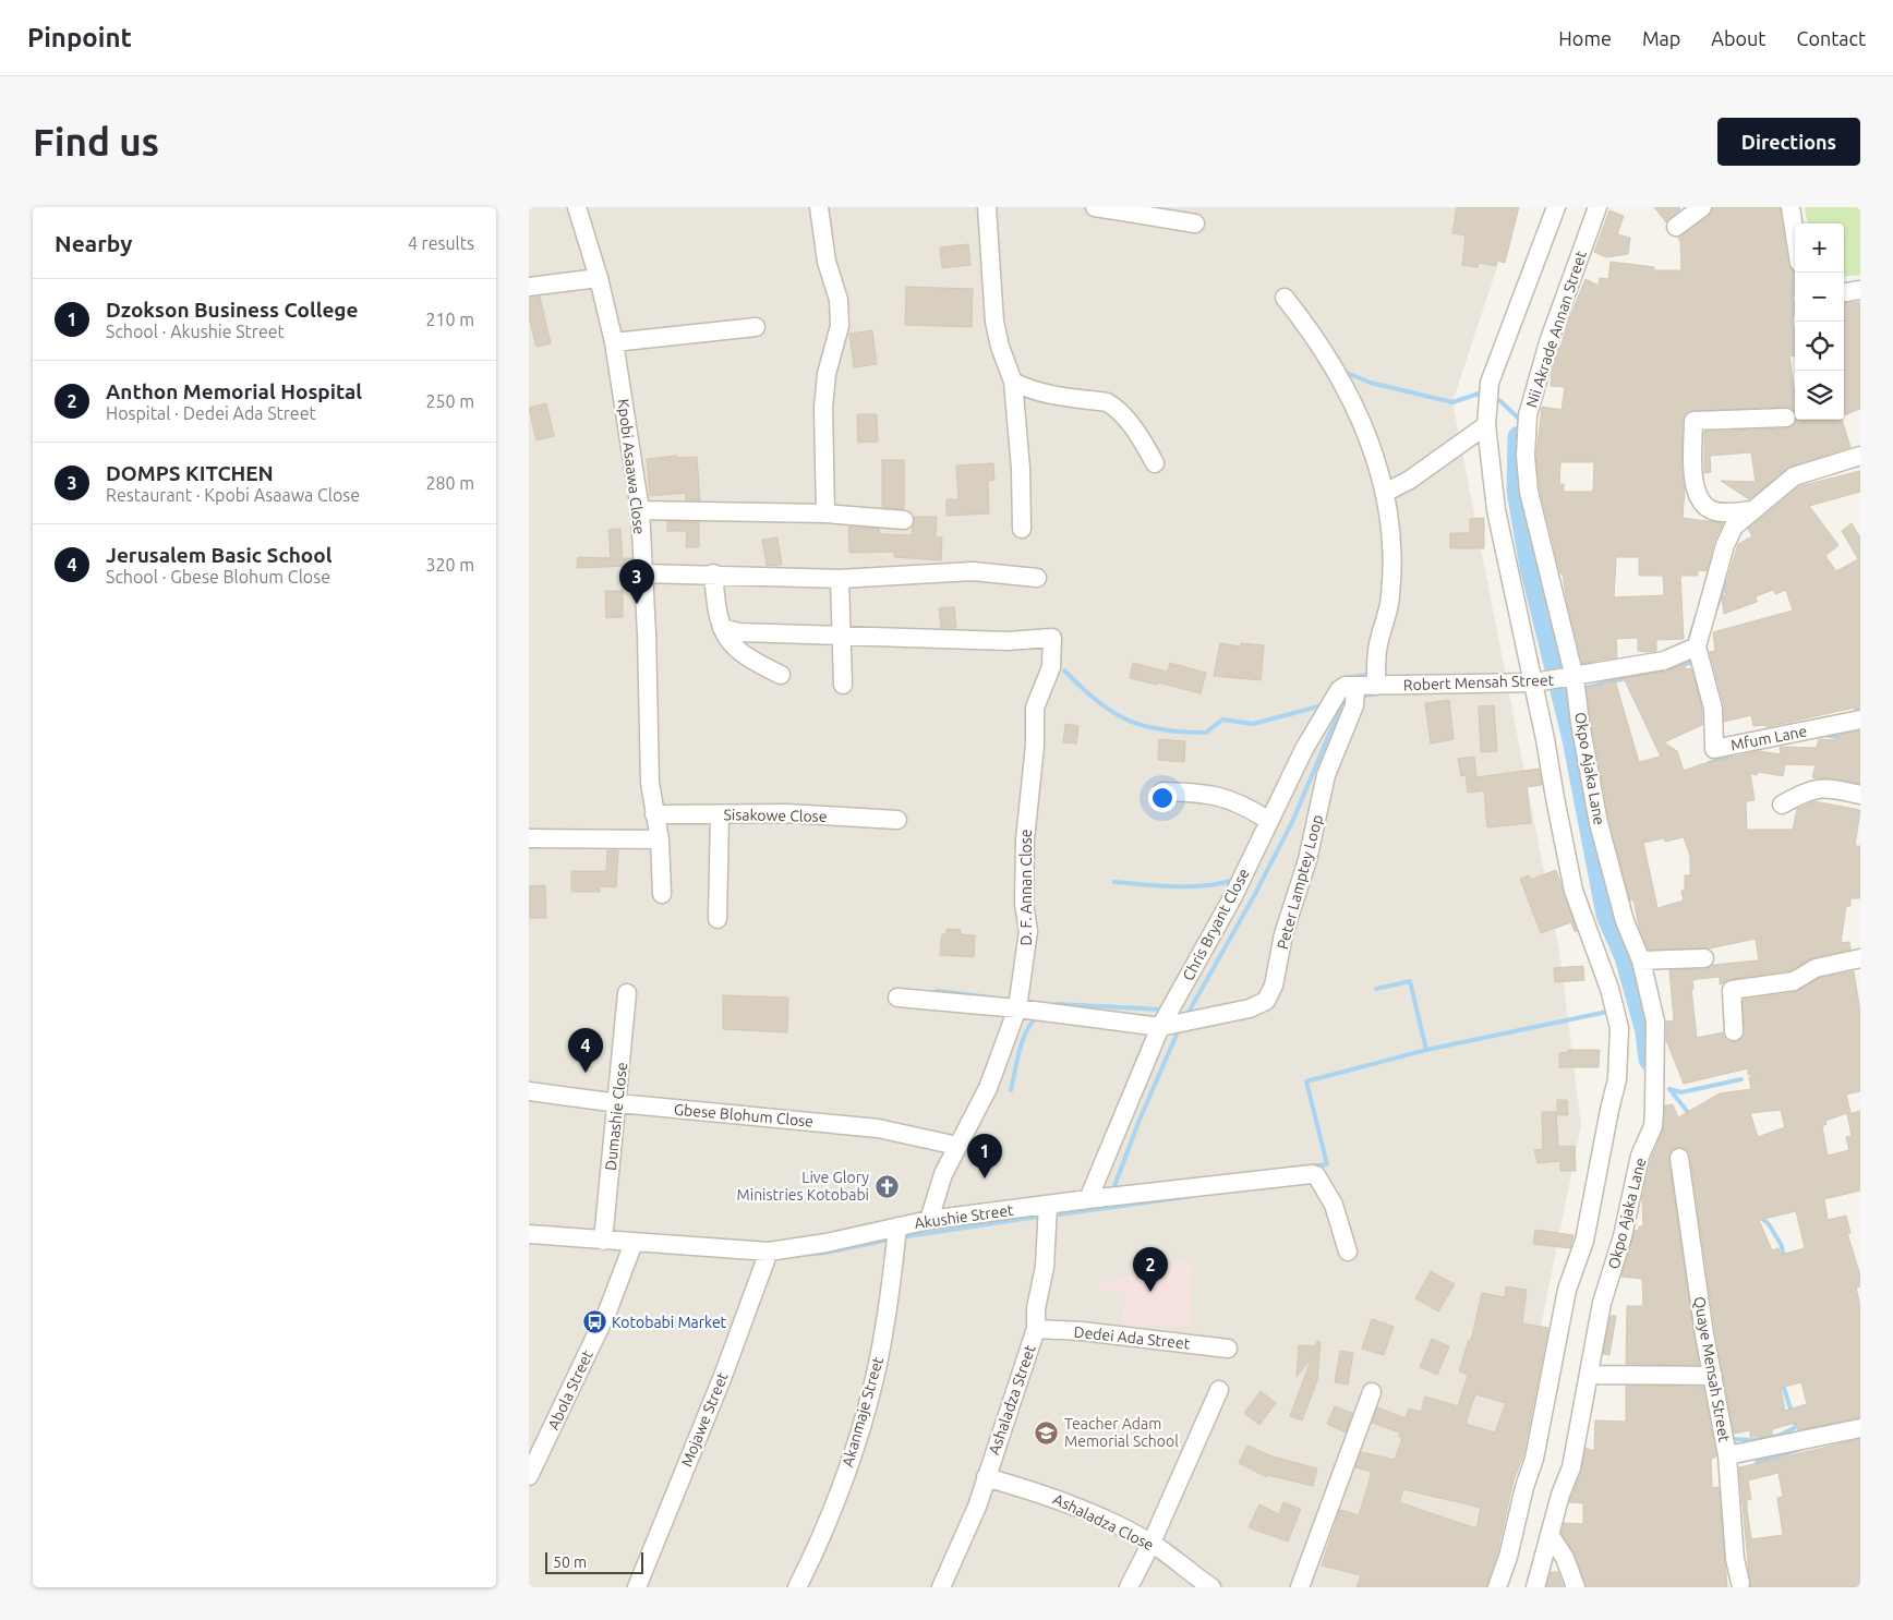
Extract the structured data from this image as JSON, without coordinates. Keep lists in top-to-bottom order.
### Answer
{
  "streets": {
    "street": [
      "Nii Akrade Annan Street",
      "Kpobi Asaawa Close",
      "Robert Mensah Street",
      "Mfum Lane",
      "Okpo Ajaka Lane",
      "Sisakowe Close",
      "Peter Lamptey Loop",
      "D. F. Annan Close",
      "Chris Bryant Close",
      "Gbese Blohum Close",
      "Dumashie Close",
      "Akushie Street",
      "Dedei Ada Street",
      "Quaye Mensah Street",
      "Abola Street",
      "Ashaladza Street",
      "Akanmaje Street",
      "Mojawe Street",
      "Ashaladza Close"
    ]
  },
  "crossings": [
    ["Nii Akrade Annan Street", "Robert Mensah Street"],
    ["Nii Akrade Annan Street", "Okpo Ajaka Lane"],
    ["Kpobi Asaawa Close", "Sisakowe Close"],
    ["Robert Mensah Street", "Mfum Lane"],
    ["Robert Mensah Street", "Okpo Ajaka Lane"],
    ["Robert Mensah Street", "Chris Bryant Close"],
    ["Peter Lamptey Loop", "D. F. Annan Close"],
    ["Peter Lamptey Loop", "Chris Bryant Close"],
    ["D. F. Annan Close", "Gbese Blohum Close"],
    ["D. F. Annan Close", "Akushie Street"],
    ["Chris Bryant Close", "Akushie Street"],
    ["Gbese Blohum Close", "Dumashie Close"],
    ["Dumashie Close", "Akushie Street"],
    ["Akushie Street", "Abola Street"],
    ["Akushie Street", "Ashaladza Street"],
    ["Akushie Street", "Akanmaje Street"],
    ["Akushie Street", "Mojawe Street"],
    ["Dedei Ada Street", "Ashaladza Street"],
    ["Ashaladza Street", "Ashaladza Close"]
  ],
  "places": {
    "church": ["Live Glory Ministries Kotobabi"],
    "bus stop": ["Kotobabi Market"],
    "school or university": ["Teacher Adam Memorial School"]
  },
  "scale_bar": "50 m",
  "page": {
    "header": "Pinpoint",
    "nav": [
      "Home",
      "Map",
      "About",
      "Contact"
    ],
    "buttons": "Directions",
    "title": "Find us",
    "heading": ["Nearby", "4 results"],
    "map_buttons": ["+", "−"],
    "list": [
      {
        "mark": "1",
        "name": "Dzokson Business College",
        "note": "School · Akushie Street",
        "value": "210 m"
      },
      {
        "mark": "2",
        "name": "Anthon Memorial Hospital",
        "note": "Hospital · Dedei Ada Street",
        "value": "250 m"
      },
      {
        "mark": "3",
        "name": "DOMPS KITCHEN",
        "note": "Restaurant · Kpobi Asaawa Close",
        "value": "280 m"
      },
      {
        "mark": "4",
        "name": "Jerusalem Basic School",
        "note": "School · Gbese Blohum Close",
        "value": "320 m"
      }
    ],
    "pins": [
      "3",
      "4",
      "1",
      "2"
    ],
    "scale": "50 m"
  }
}
